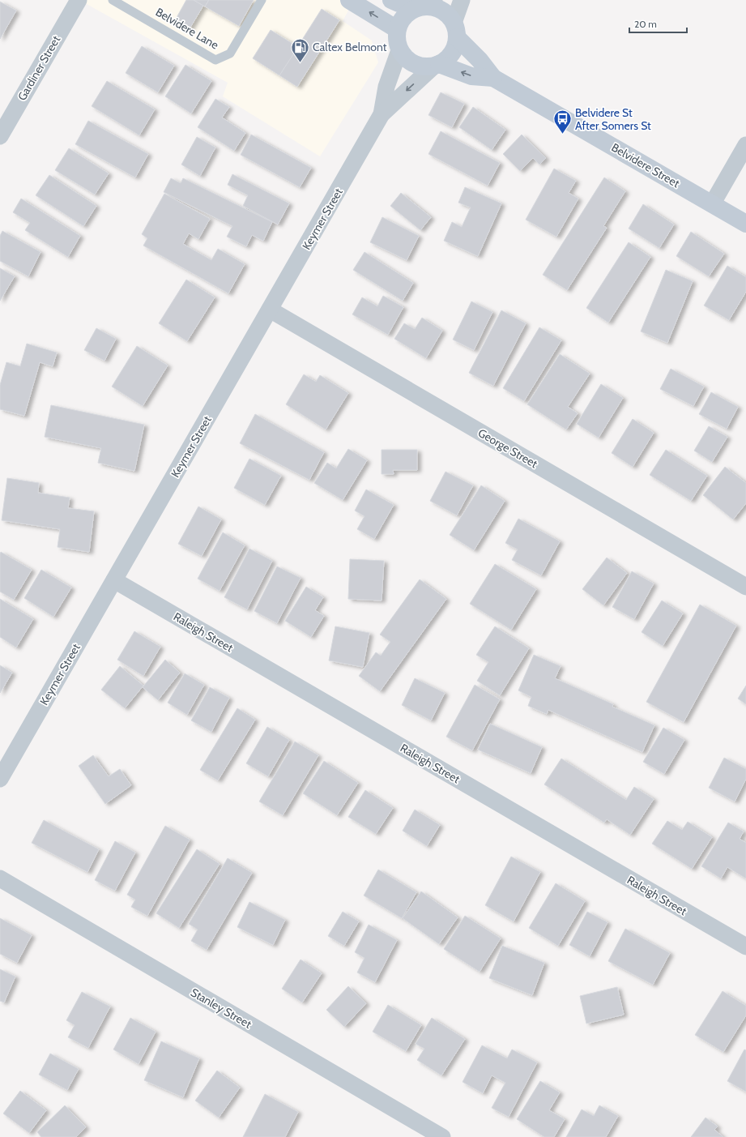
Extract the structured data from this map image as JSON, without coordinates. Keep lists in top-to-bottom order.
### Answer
{
  "streets": {
    "street": [
      "Gardiner Street",
      "Belvidere Street",
      "Keymer Street",
      "George Street",
      "Raleigh Street",
      "Stanley Street"
    ],
    "lane": ["Belvidere Lane"]
  },
  "crossings": [
    ["Belvidere Street", "Keymer Street"],
    ["Keymer Street", "George Street"],
    ["Keymer Street", "Raleigh Street"]
  ],
  "places": {
    "fuel station": ["Caltex Belmont"],
    "bus stop": ["Belvidere St After Somers St"]
  },
  "scale_bar": "20 m"
}
